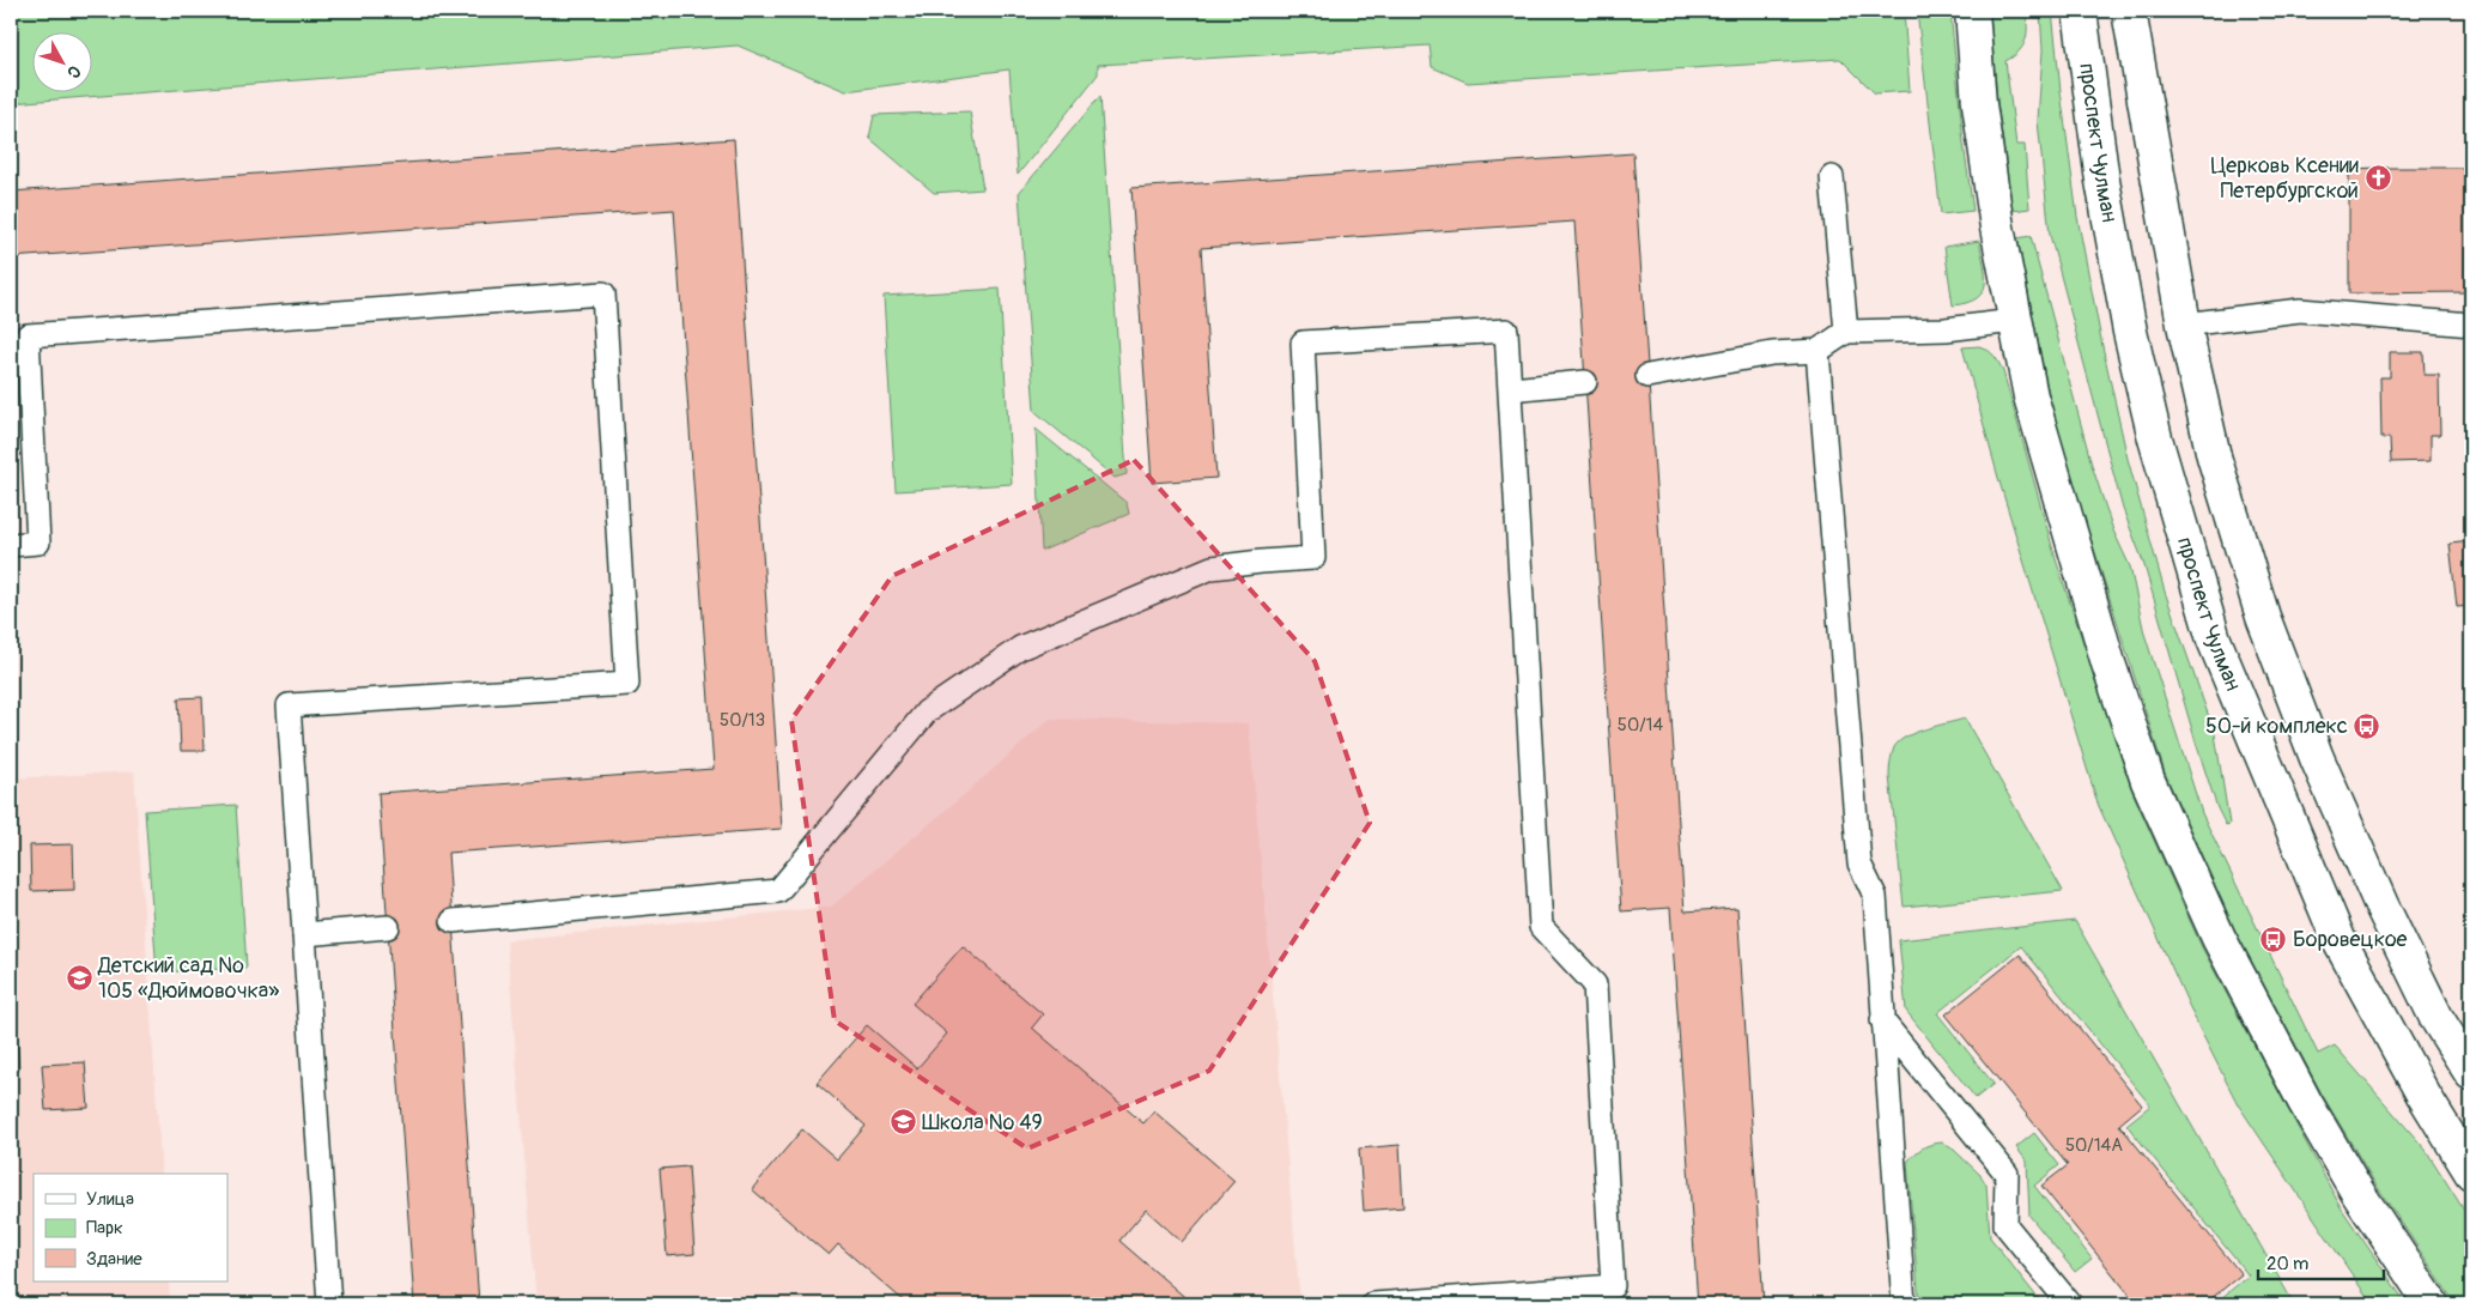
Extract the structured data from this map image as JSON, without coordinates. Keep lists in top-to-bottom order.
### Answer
{
  "streets": {
    "main road": ["проспект Чулман"]
  },
  "places": {
    "church": ["Церковь Ксении Петербургской"],
    "bus stop": ["50-й комплекс", "Боровецкое"],
    "school or university": ["Детский сад № 105 «Дюймовочка»", "Школа № 49"]
  },
  "house_numbers": ["50/13", "50/14", "50/14А"],
  "legend": ["Улица", "Парк", "Здание"],
  "scale_bar": "20 m",
  "north": "bottom right"
}
